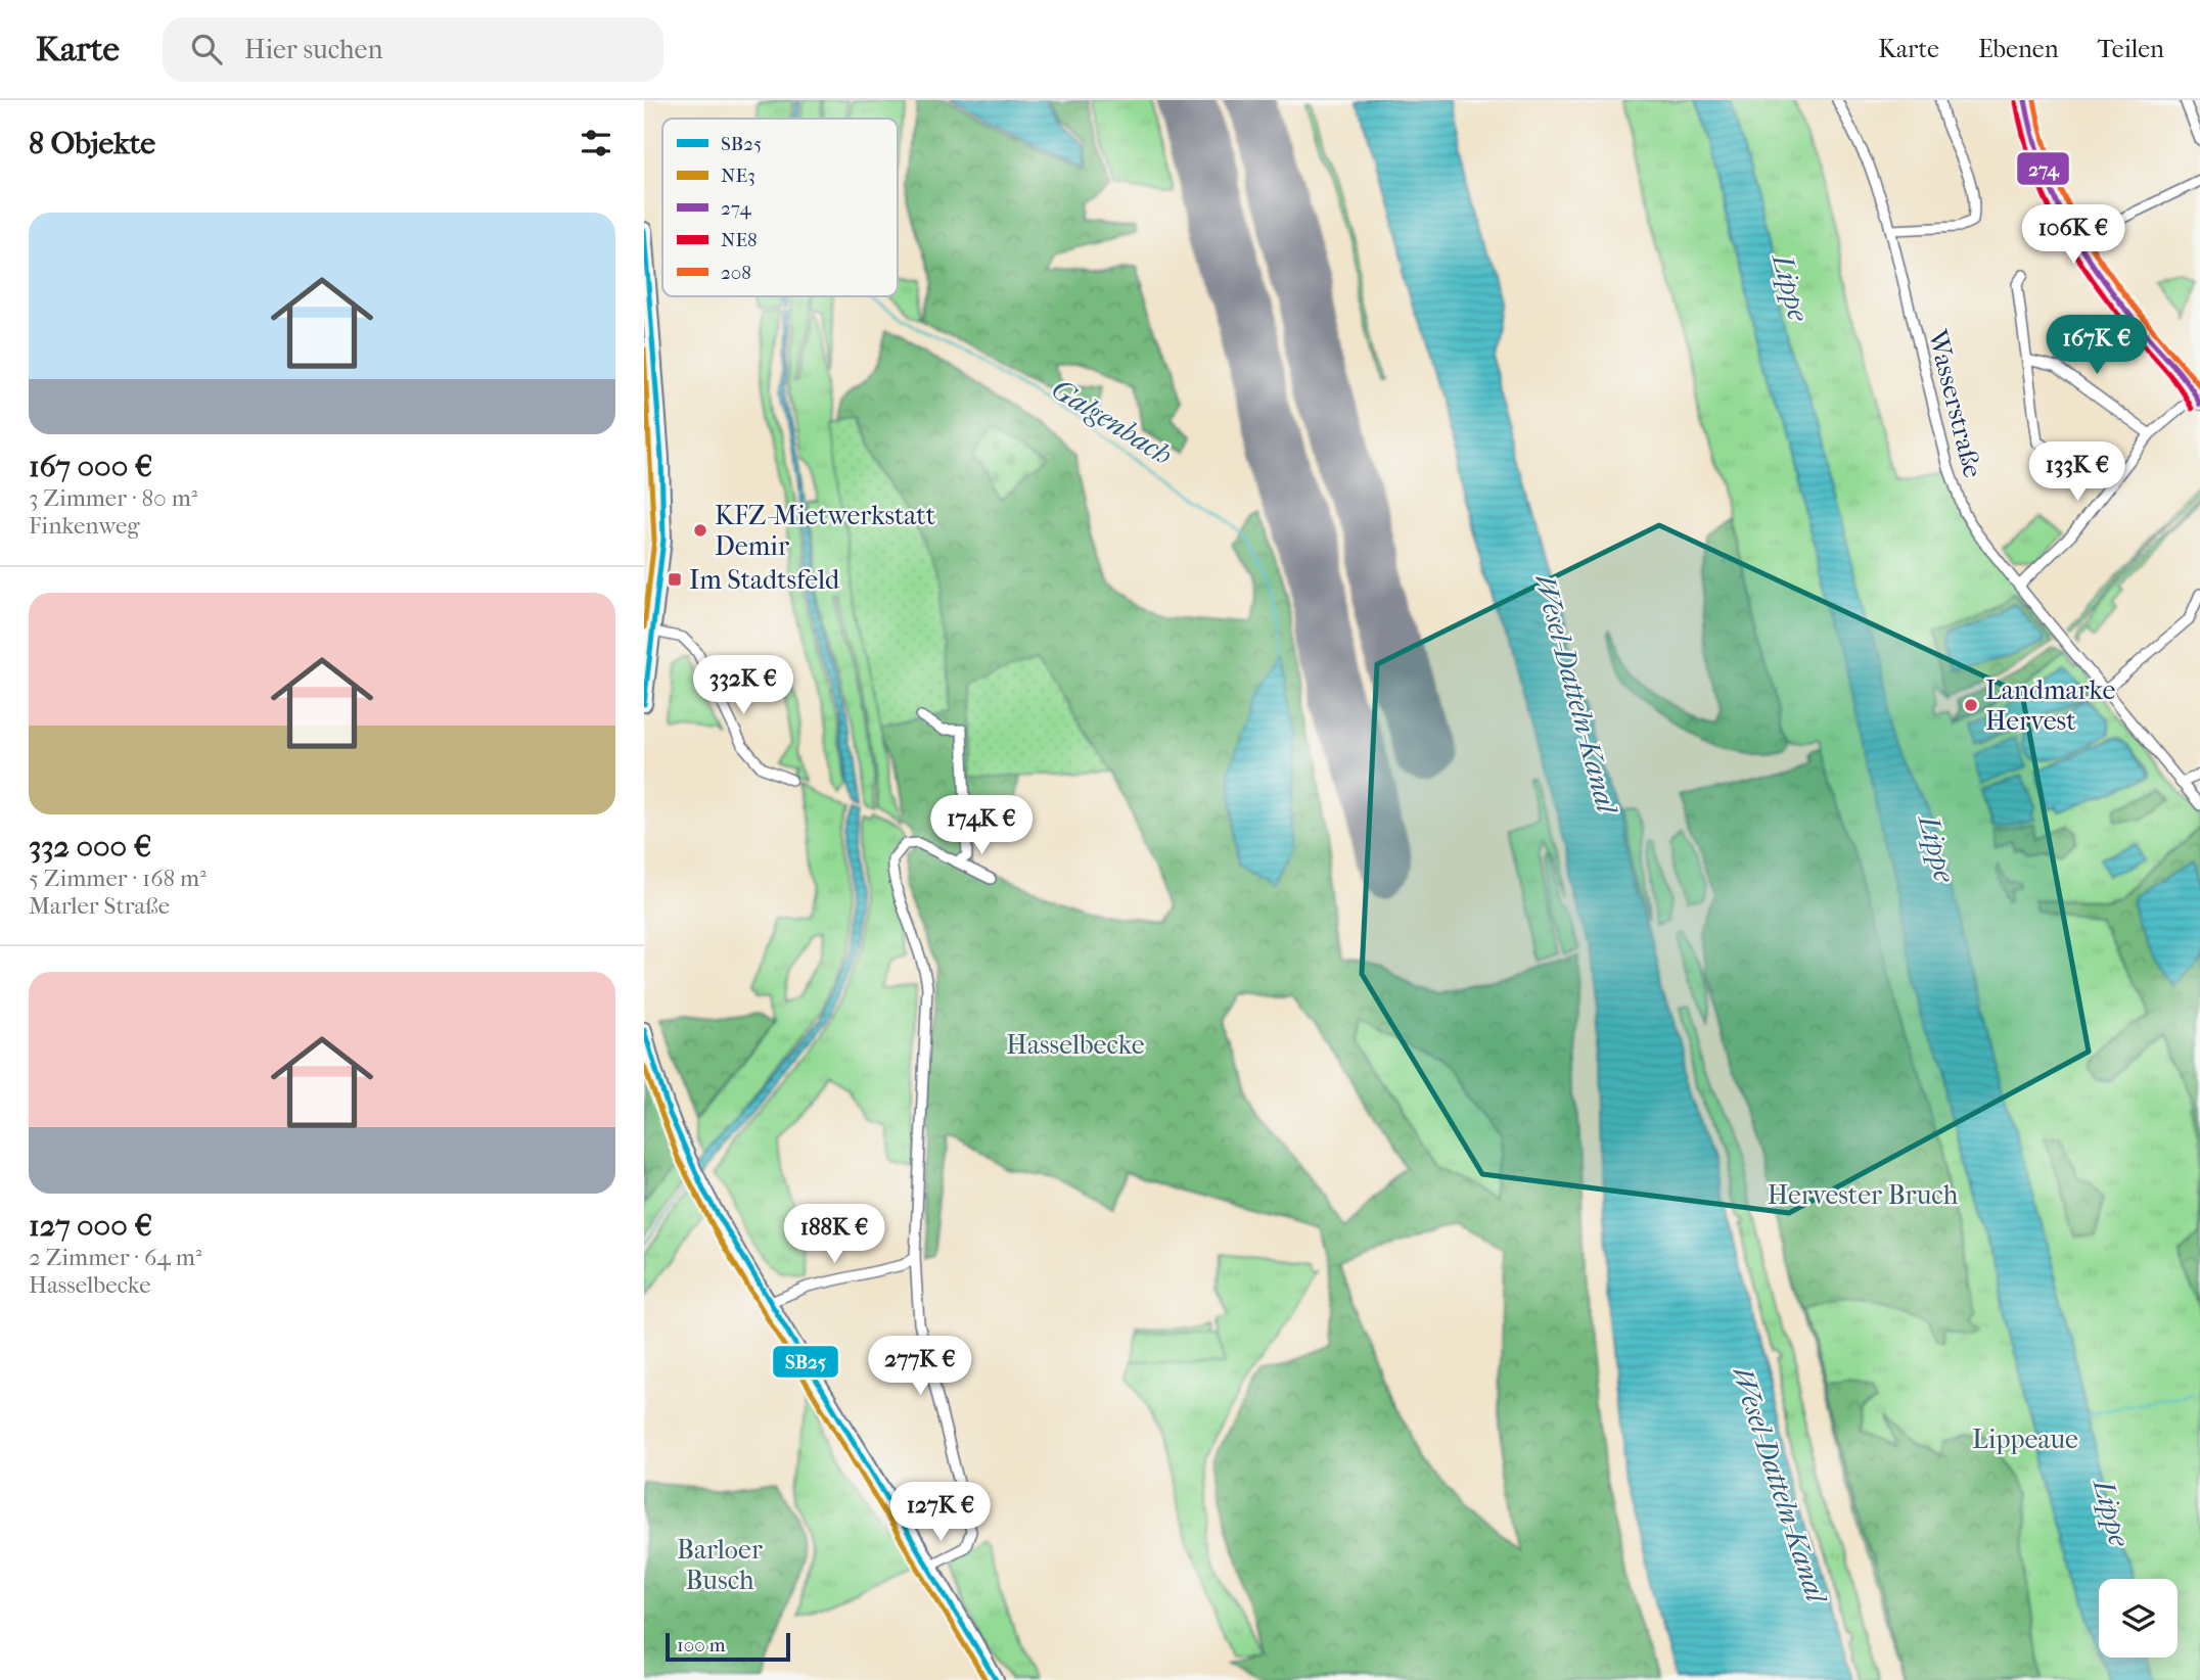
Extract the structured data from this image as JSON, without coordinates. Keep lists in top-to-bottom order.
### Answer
{
  "streets": {
    "street": ["Wasserstraße"]
  },
  "water": ["Lippe", "Galgenbach", "Wesel-Datteln-Kanal"],
  "parks": [
    "Hasselbecke",
    "Hervester Bruch",
    "Lippeaue",
    "Barloer Busch"
  ],
  "places": {
    "other": ["KFZ-Mietwerkstatt Demir", "Landmarke Hervest"],
    "transit": ["Im Stadtsfeld"]
  },
  "lines": [
    "transit line 274",
    "transit line 208",
    "transit line NE8",
    "transit line SB25",
    "transit line NE3"
  ],
  "legend": [
    "SB25",
    "NE3",
    "274",
    "NE8",
    "208"
  ],
  "scale_bar": "100 m",
  "page": {
    "header": "Karte",
    "search": "Hier suchen",
    "nav": ["Karte", "Ebenen", "Teilen"],
    "heading": "8 Objekte",
    "list": [
      {
        "name": "167 000 €",
        "note": "3 Zimmer · 80 m² · Finkenweg"
      },
      {
        "name": "332 000 €",
        "note": "5 Zimmer · 168 m² · Marler Straße"
      },
      {
        "name": "127 000 €",
        "note": "2 Zimmer · 64 m² · Hasselbecke"
      }
    ],
    "price": [
      "106K €",
      "167K €",
      "133K €",
      "332K €",
      "174K €",
      "188K €",
      "277K €",
      "127K €"
    ],
    "scale": "100 m"
  }
}
